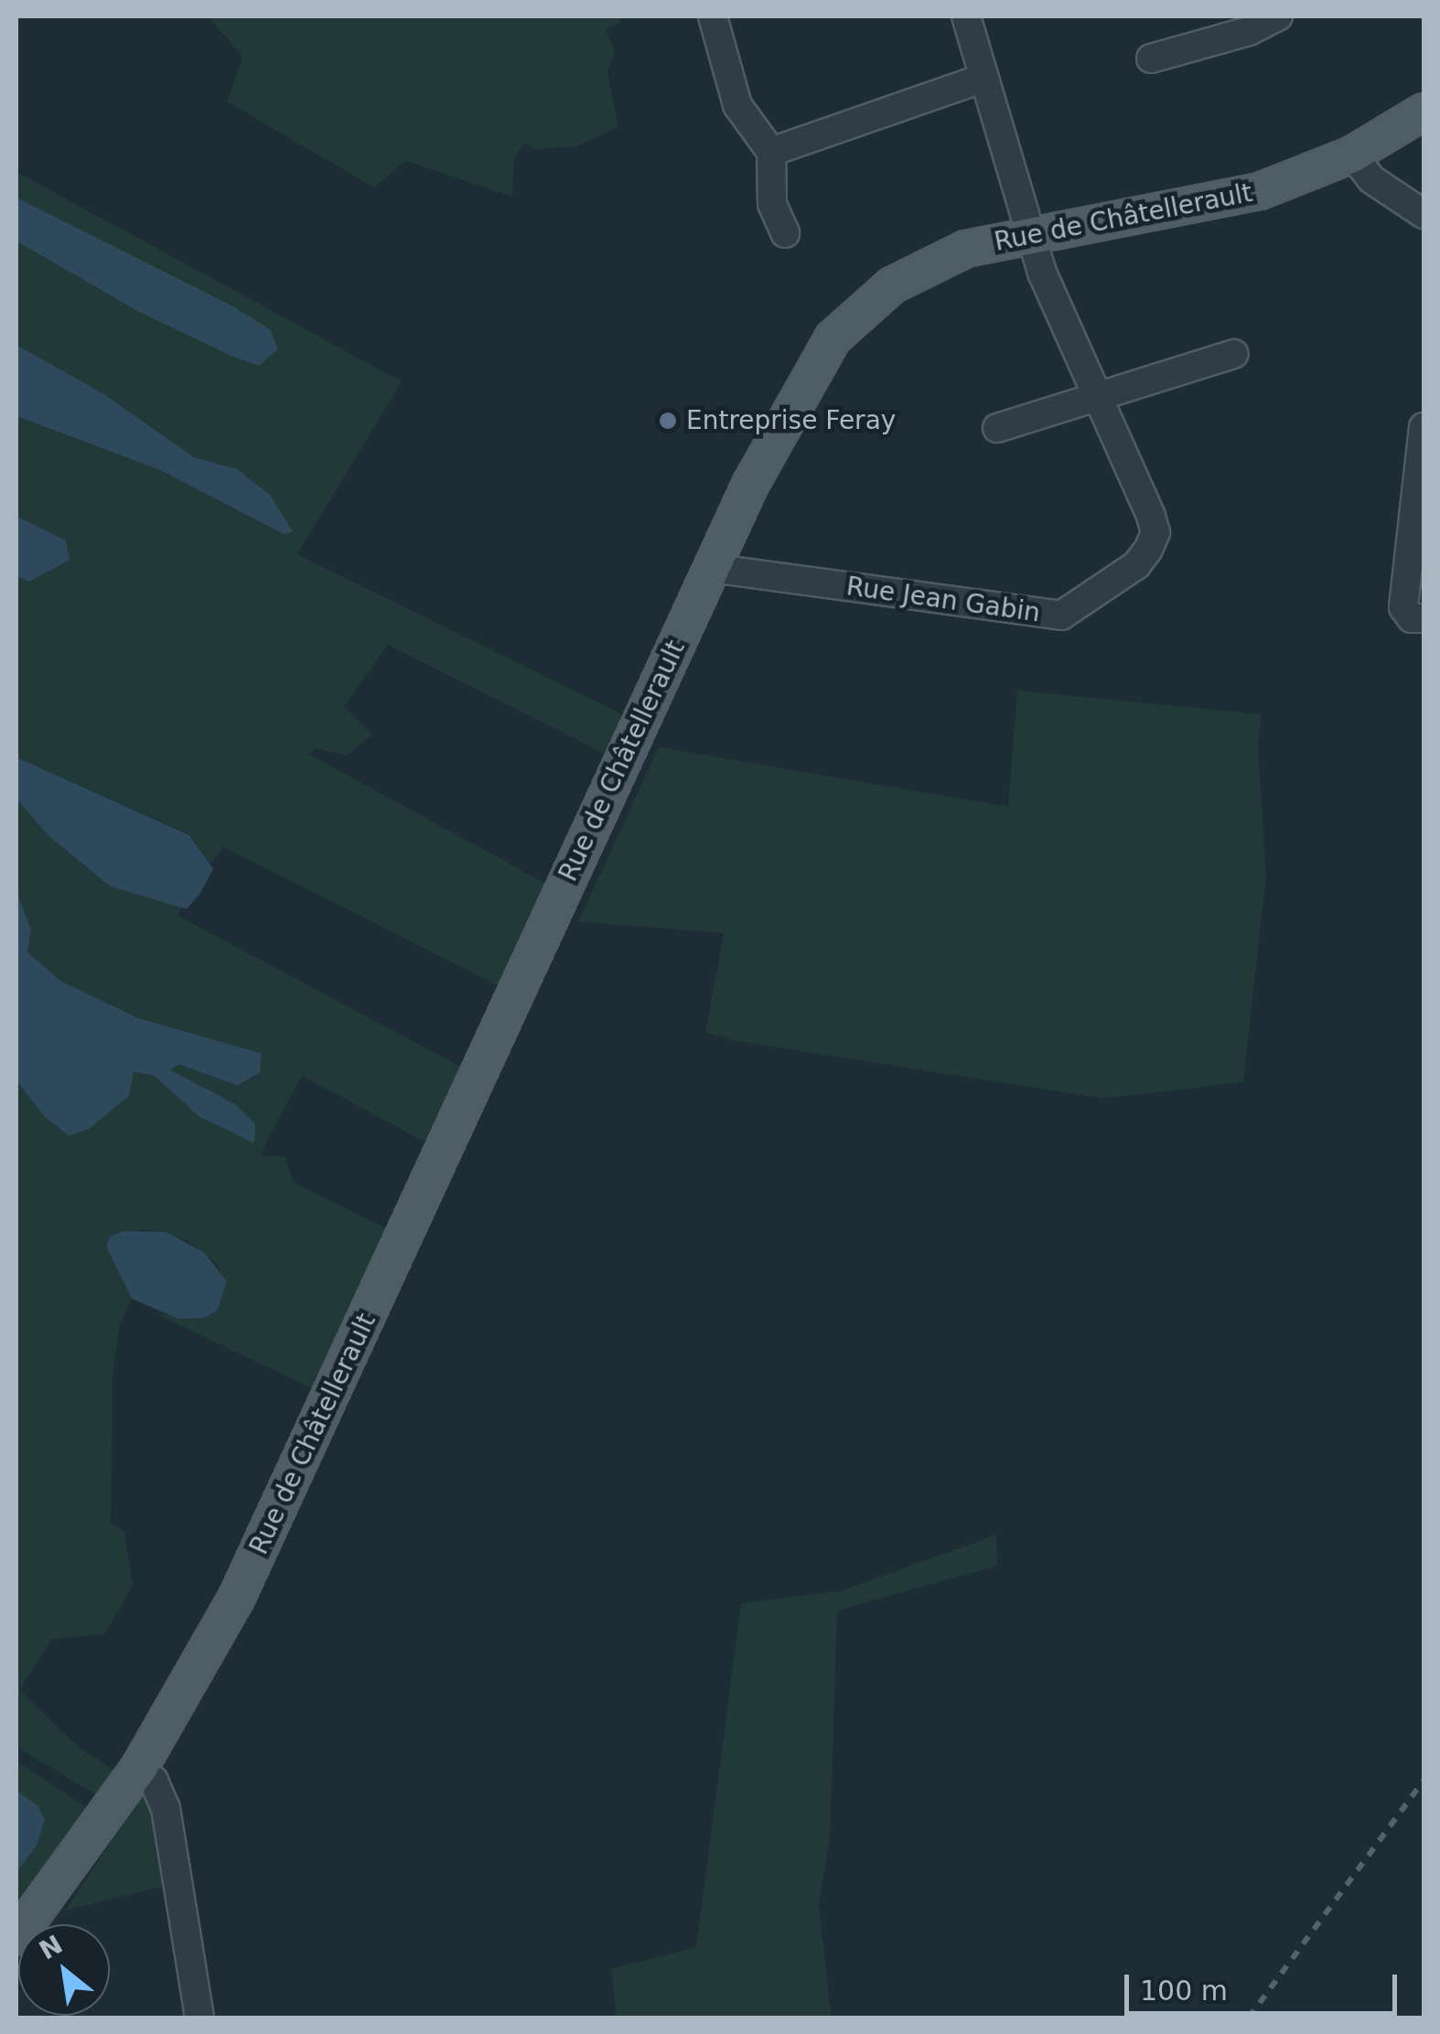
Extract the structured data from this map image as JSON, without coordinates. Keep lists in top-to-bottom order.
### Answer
{
  "streets": {
    "main road": ["Rue de Châtellerault"],
    "street": ["Rue Jean Gabin"]
  },
  "crossings": [
    ["Rue de Châtellerault", "Rue Jean Gabin"]
  ],
  "places": ["Entreprise Feray"],
  "scale_bar": "100 m",
  "north": "top left"
}
